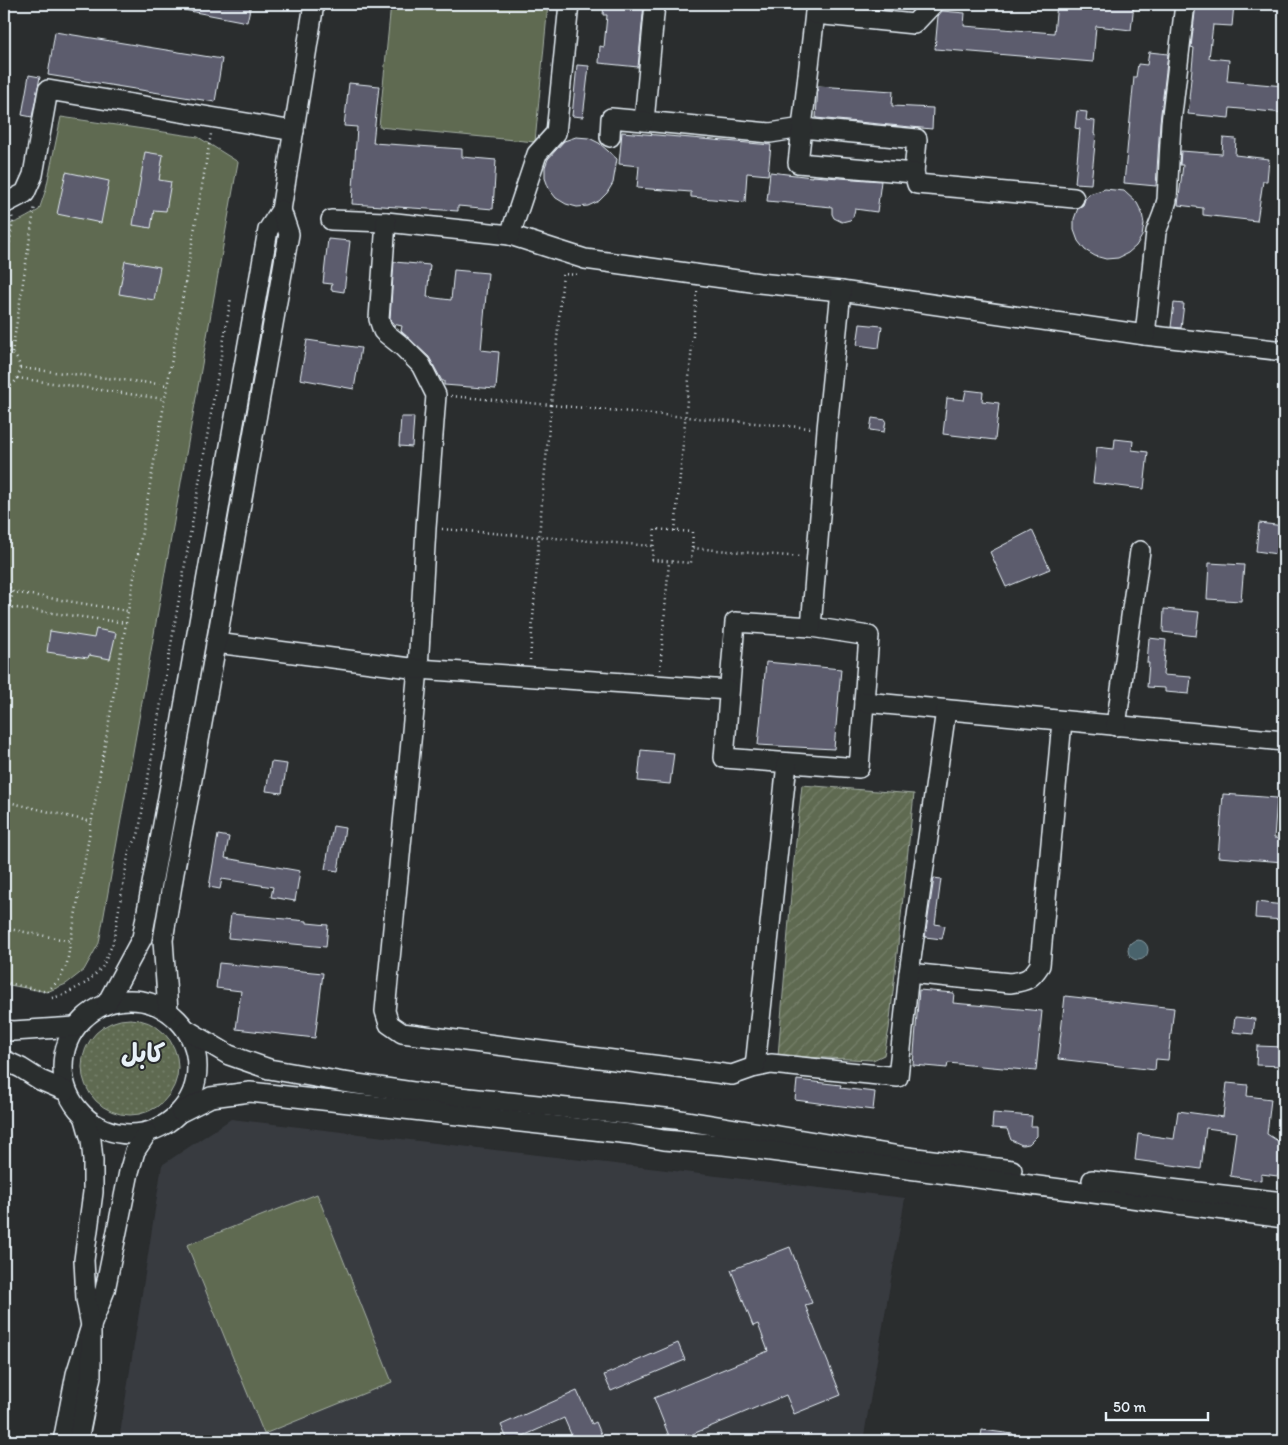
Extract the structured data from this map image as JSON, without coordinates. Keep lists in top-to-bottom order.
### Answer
{
  "districts": ["کابل"],
  "scale_bar": "50 m"
}
